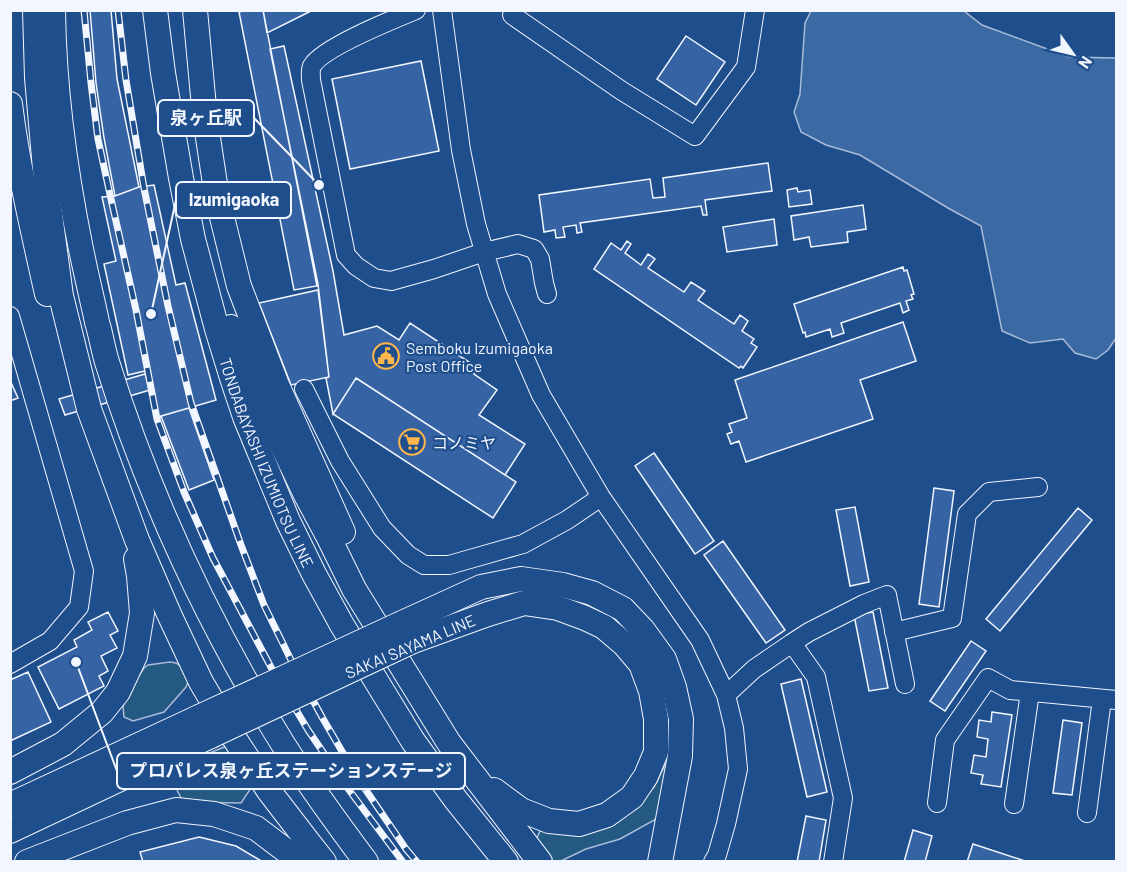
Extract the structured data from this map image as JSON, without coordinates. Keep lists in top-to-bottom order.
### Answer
{
  "streets": {
    "main road": ["TONDABAYASHI IZUMIOTSU LINE", "SAKAI SAYAMA LINE"]
  },
  "places": {
    "other": ["泉ヶ丘駅", "Izumigaoka", "プロパレス泉ヶ丘ステーションステージ"],
    "public building": ["Semboku Izumigaoka Post Office"],
    "supermarket": ["コノミヤ"]
  },
  "north": "bottom right"
}
